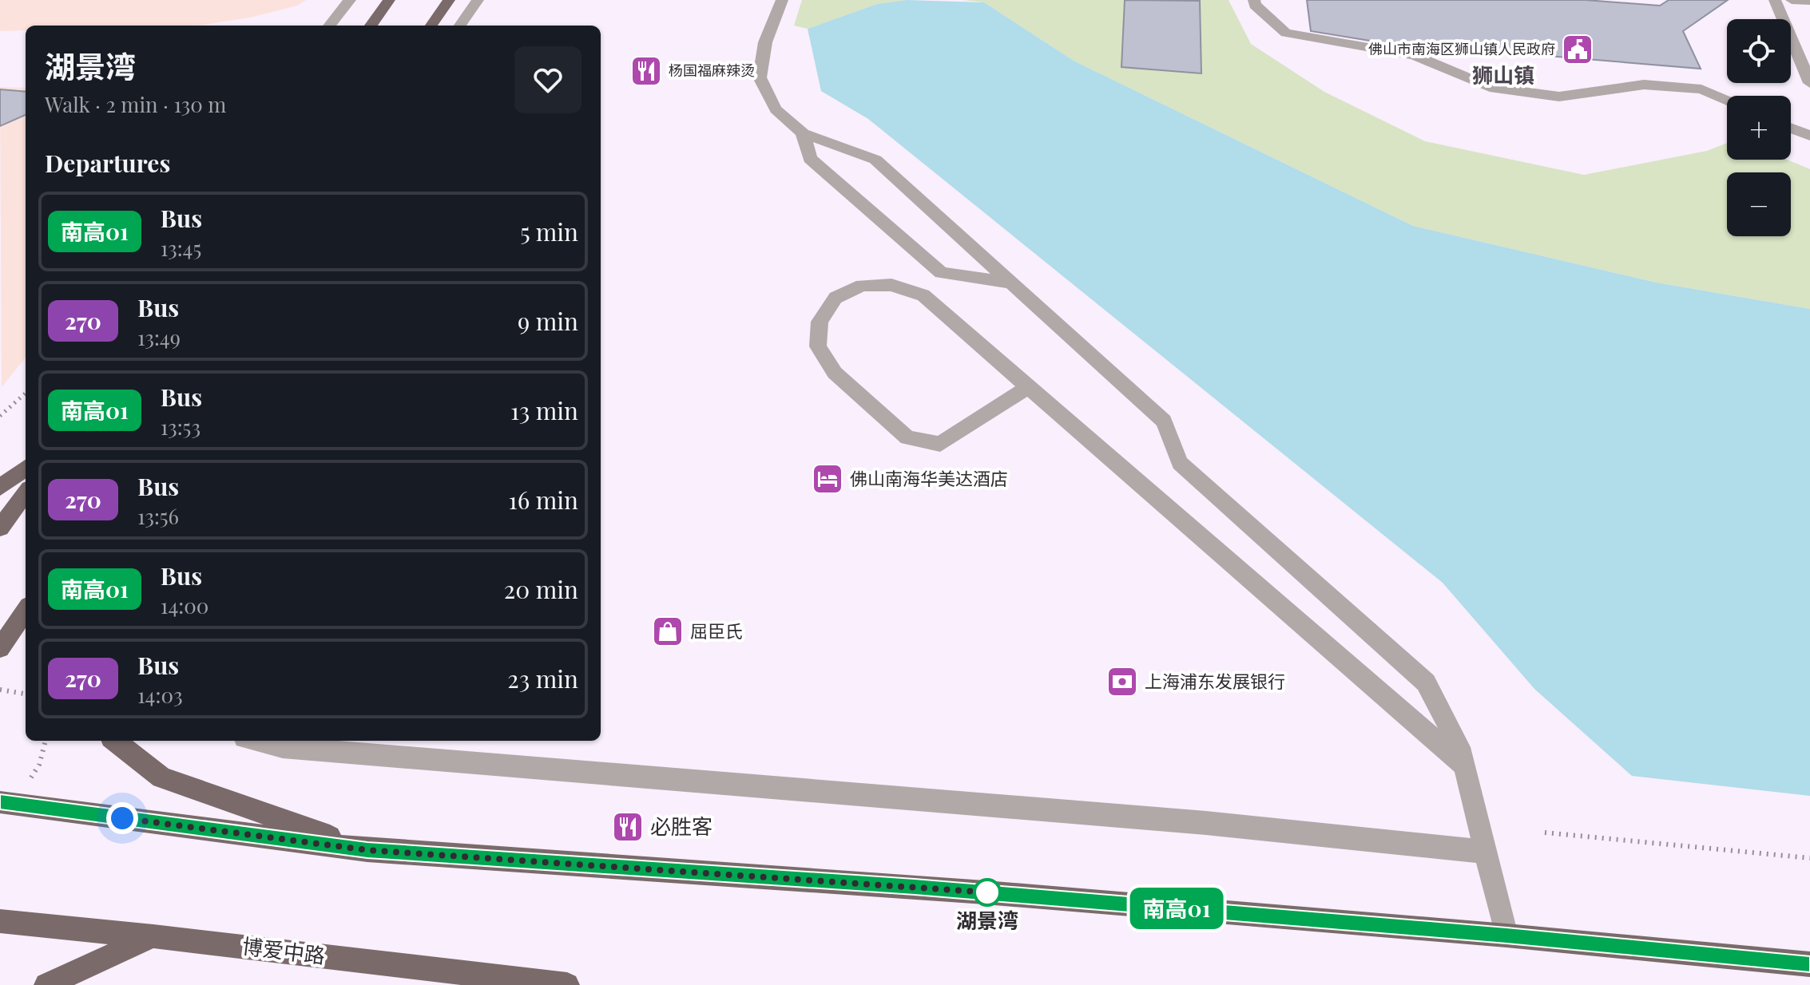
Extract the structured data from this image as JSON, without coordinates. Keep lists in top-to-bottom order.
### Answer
{
  "streets": {
    "main road": ["博爱中路"]
  },
  "districts": ["狮山镇"],
  "places": {
    "public building": ["佛山市南海区狮山镇人民政府"],
    "restaurant": ["杨国福麻辣烫", "必胜客"],
    "hotel": ["佛山南海华美达酒店"],
    "shop": ["屈臣氏"],
    "bank": ["上海浦东发展银行"],
    "other": ["湖景湾"]
  },
  "lines": ["bus line 南高01"],
  "page": {
    "on_map": "南高01",
    "map_buttons": ["+", "−"],
    "heading": [
      ["湖景湾", "Walk · 2 min · 130 m"],
      "Departures"
    ],
    "list": [
      {
        "mark": "南高01",
        "name": "Bus",
        "note": "13:45",
        "value": "5 min"
      },
      {
        "mark": "270",
        "name": "Bus",
        "note": "13:49",
        "value": "9 min"
      },
      {
        "mark": "南高01",
        "name": "Bus",
        "note": "13:53",
        "value": "13 min"
      },
      {
        "mark": "270",
        "name": "Bus",
        "note": "13:56",
        "value": "16 min"
      },
      {
        "mark": "南高01",
        "name": "Bus",
        "note": "14:00",
        "value": "20 min"
      },
      {
        "mark": "270",
        "name": "Bus",
        "note": "14:03",
        "value": "23 min"
      }
    ]
  }
}
